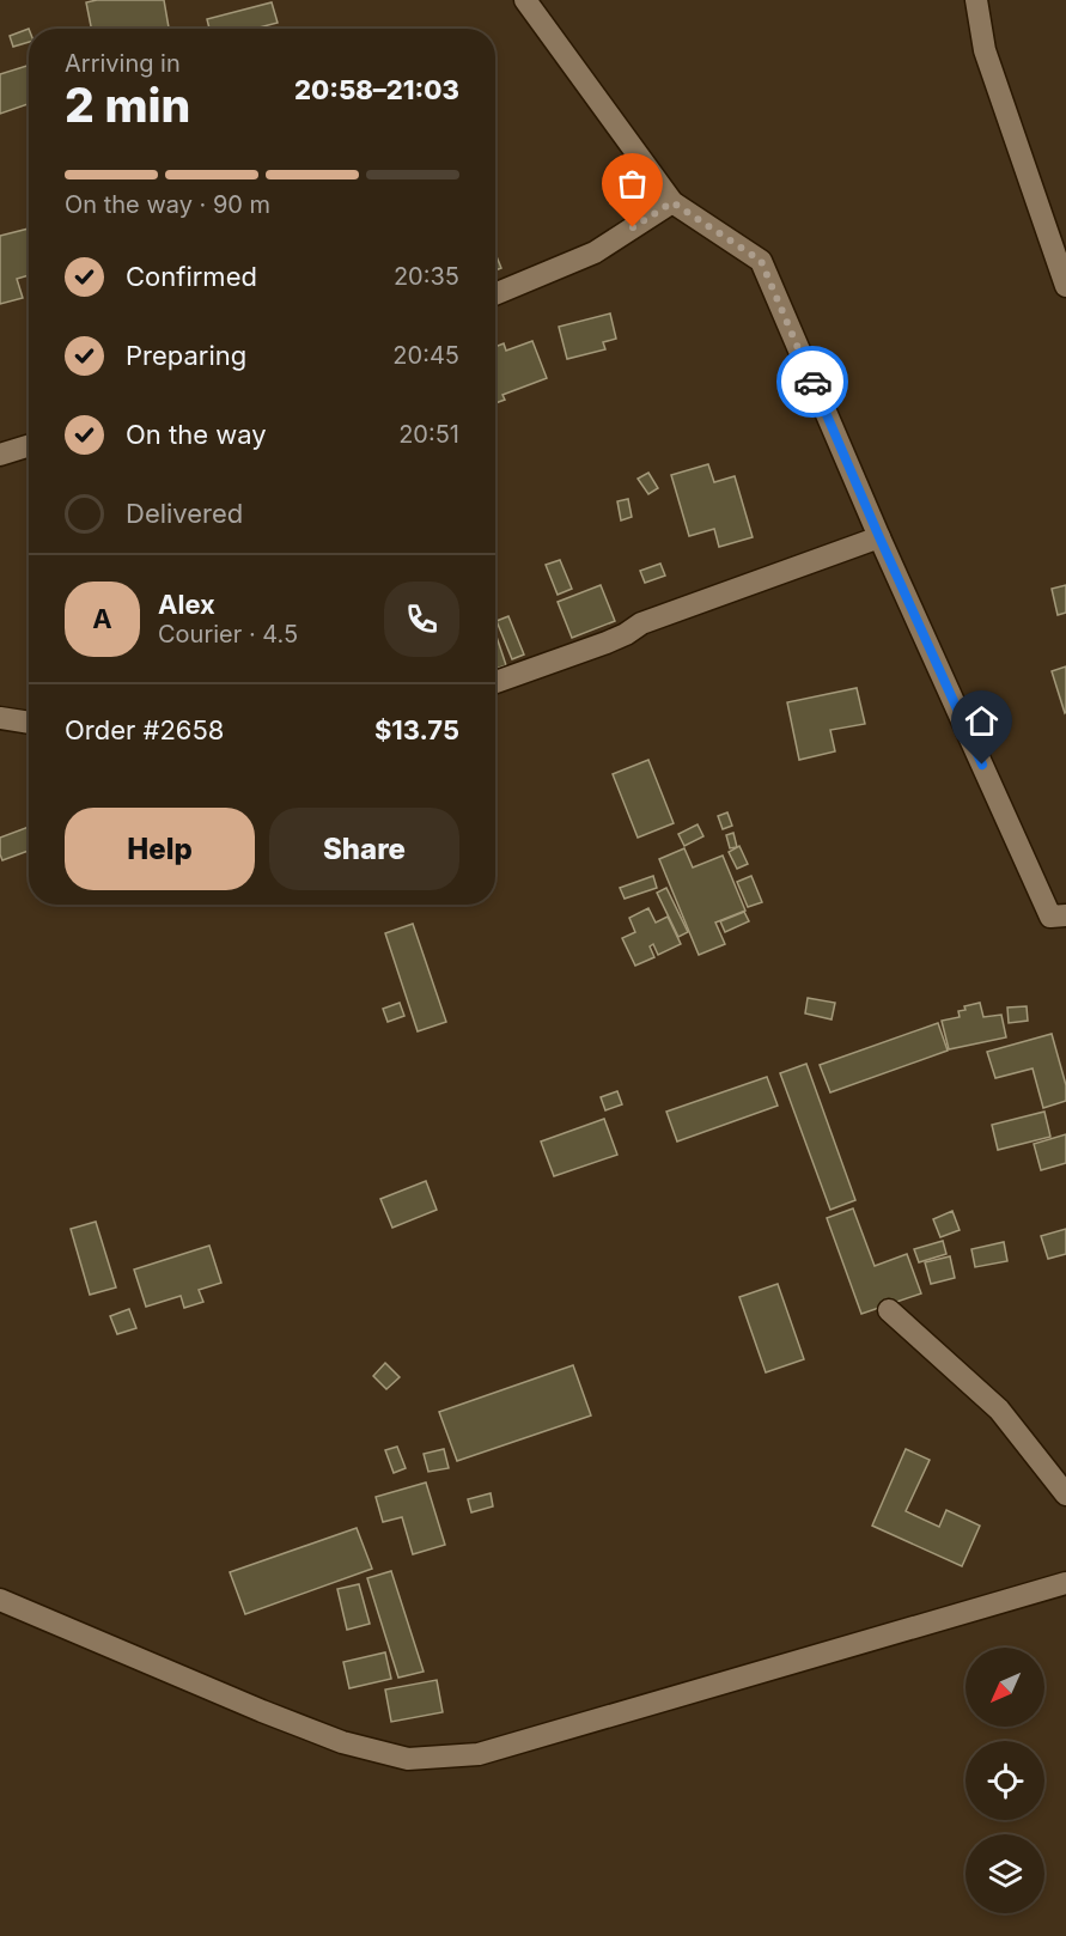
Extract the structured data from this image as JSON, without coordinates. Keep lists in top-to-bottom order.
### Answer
{
  "north": "bottom left",
  "page": {
    "heading": ["2 min", "Arriving in", "20:58–21:03"],
    "panel": [
      "Alex",
      "Courier · 4.5",
      "Order #2658",
      "$13.75"
    ],
    "bar": "On the way · 90 m",
    "list": [
      ["Confirmed", "20:35"],
      ["Preparing", "20:45"],
      ["On the way", "20:51"],
      "Delivered"
    ],
    "round": "A",
    "buttons": ["Help", "Share"]
  }
}
